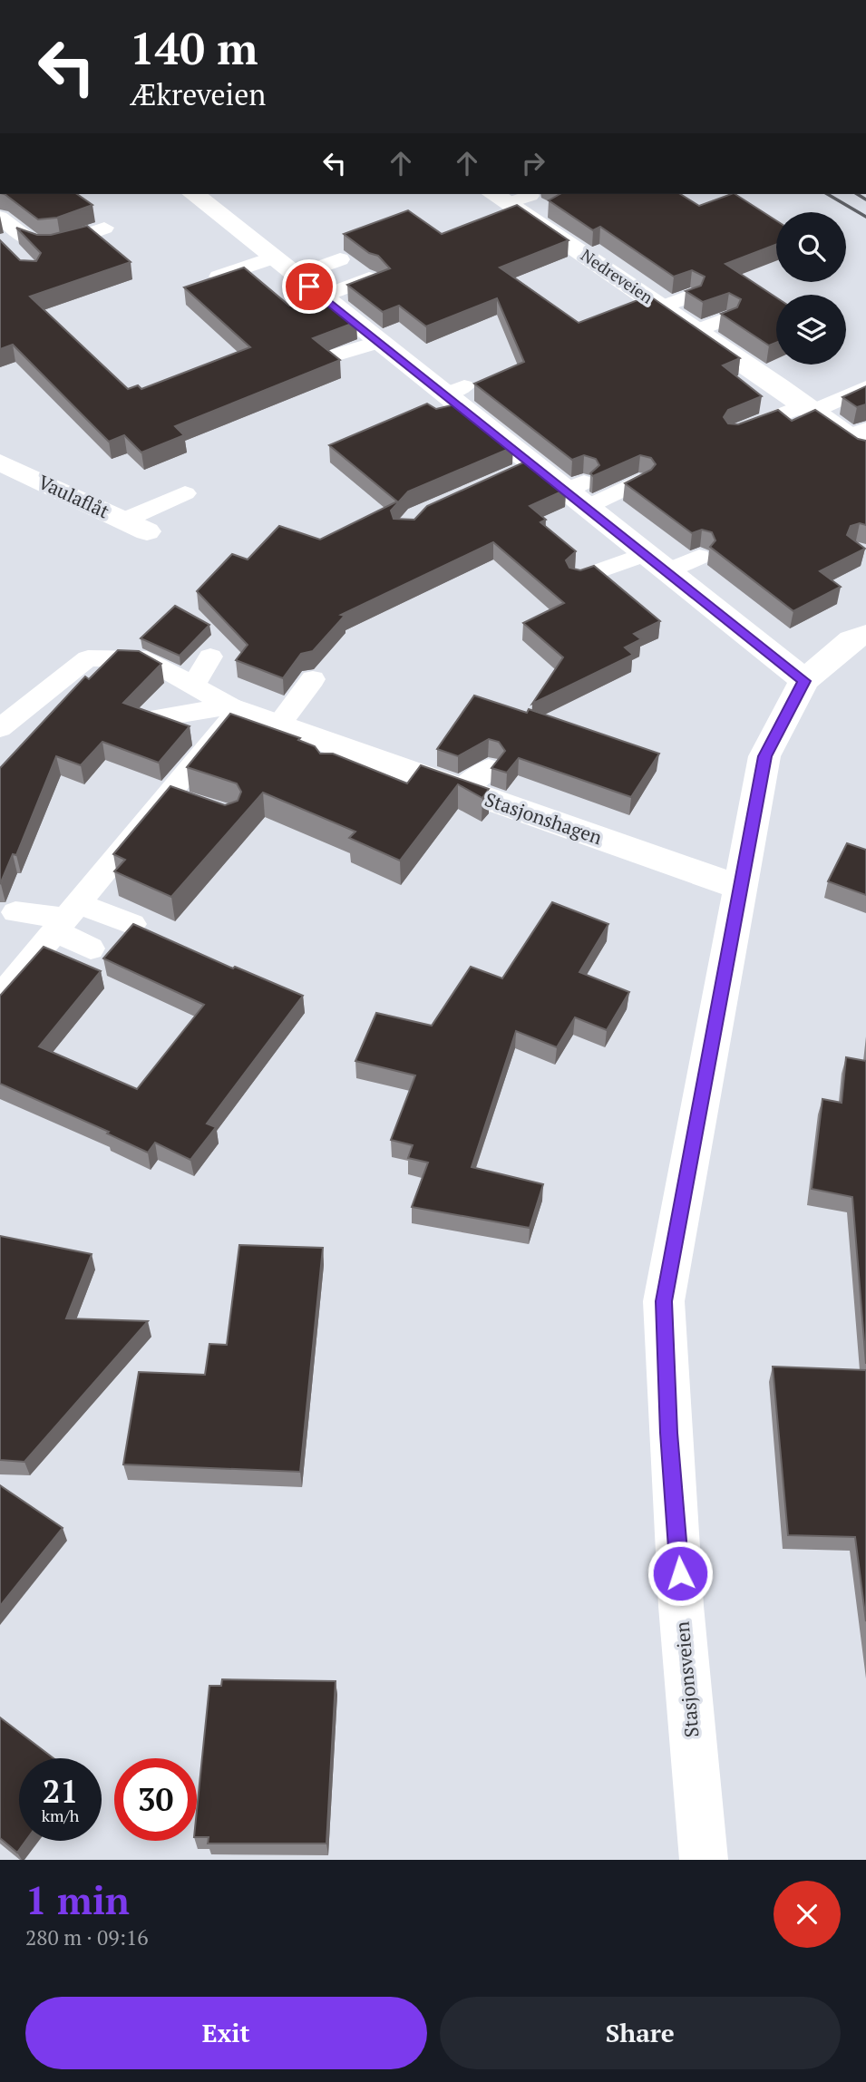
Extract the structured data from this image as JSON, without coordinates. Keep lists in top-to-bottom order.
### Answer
{
  "streets": {
    "street": [
      "Nedreveien",
      "Vaulaflåt",
      "Stasjonshagen",
      "Stasjonsveien"
    ]
  },
  "crossings": [
    ["Stasjonshagen", "Stasjonsveien"]
  ],
  "page": {
    "turn": ["140 m", "Ækreveien"],
    "speed": "21 km/h",
    "limit": "30",
    "heading": ["1 min", "280 m · 09:16"],
    "buttons": ["Exit", "Share"]
  }
}
